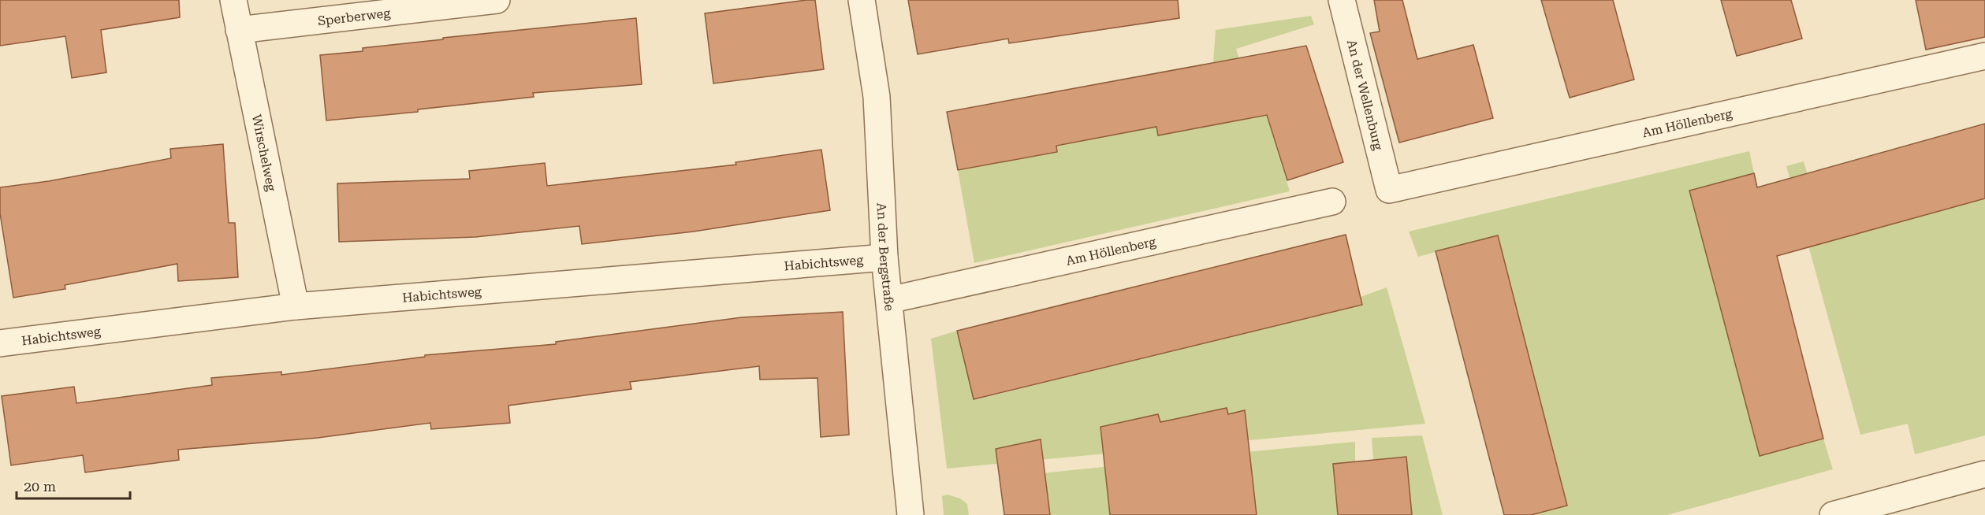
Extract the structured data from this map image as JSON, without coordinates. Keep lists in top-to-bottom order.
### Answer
{
  "streets": {
    "street": [
      "Sperberweg",
      "An der Wellenburg",
      "Am Höllenberg",
      "Wirschelweg",
      "An der Bergstraße",
      "Habichtsweg"
    ]
  },
  "crossings": [
    ["Sperberweg", "Wirschelweg"],
    ["An der Wellenburg", "Am Höllenberg"],
    ["Am Höllenberg", "An der Bergstraße"],
    ["Wirschelweg", "Habichtsweg"],
    ["An der Bergstraße", "Habichtsweg"]
  ],
  "scale_bar": "20 m"
}
